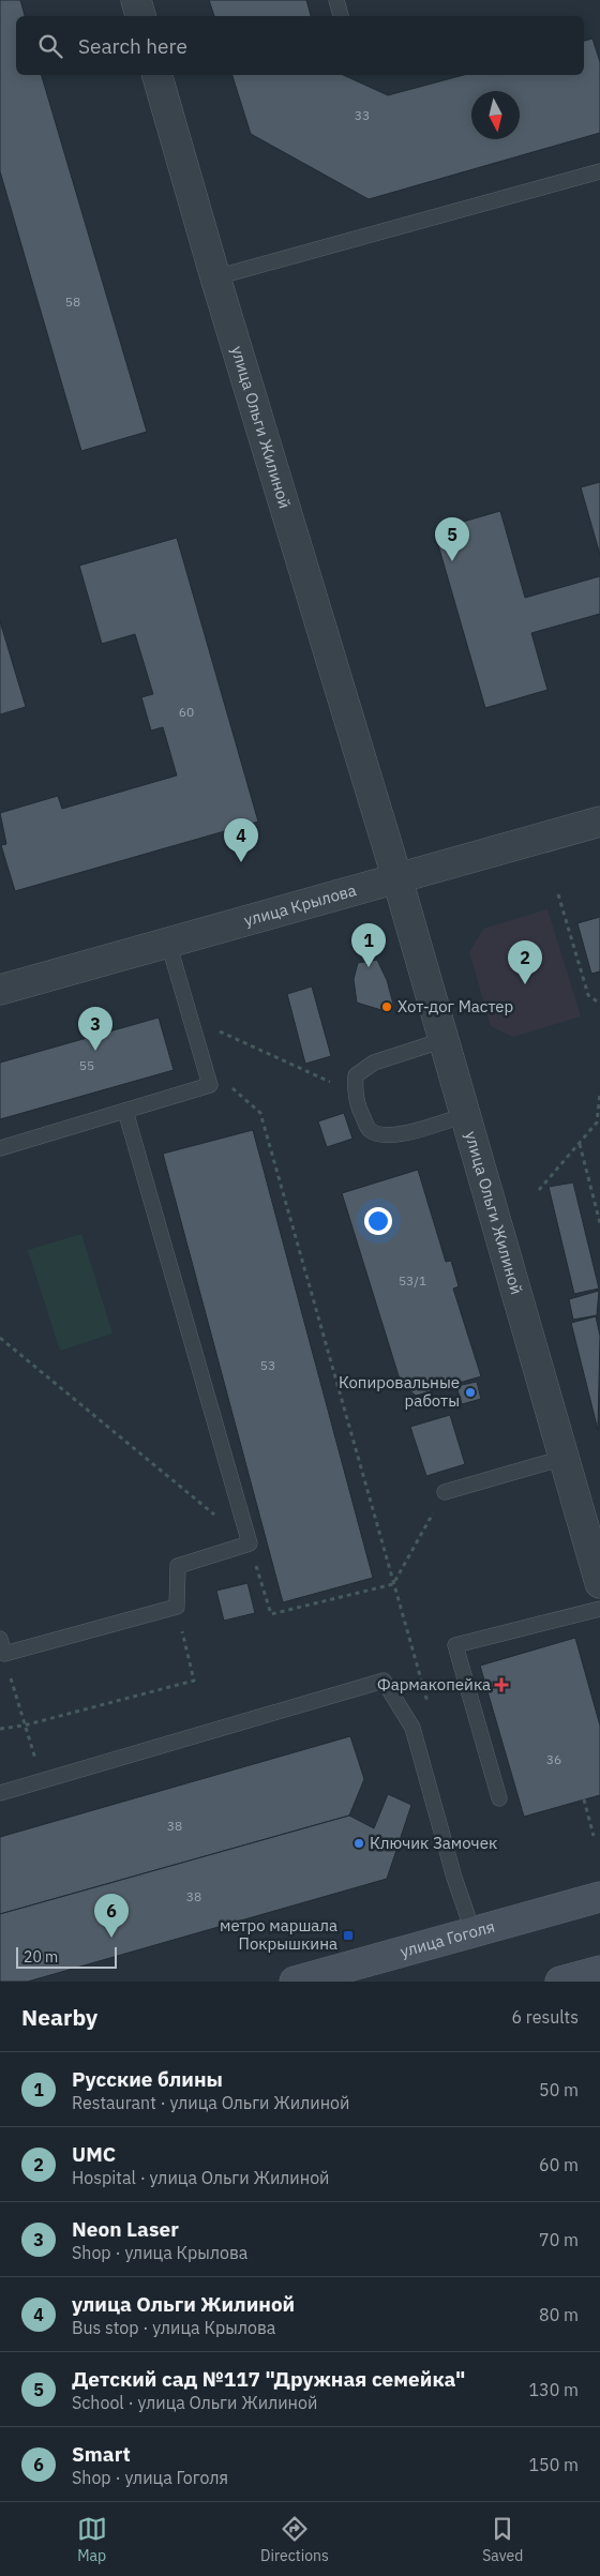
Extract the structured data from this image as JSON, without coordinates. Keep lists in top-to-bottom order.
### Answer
{
  "streets": {
    "main road": ["улица Гоголя"],
    "street": ["улица Ольги Жилиной", "улица Крылова"]
  },
  "crossings": [
    ["улица Ольги Жилиной", "улица Крылова"]
  ],
  "places": {
    "other": ["Хот-дог Мастер", "Копировальные работы", "Ключик Замочек"],
    "health": ["Фармакопейка"],
    "transit": ["метро маршала Покрышкина"]
  },
  "house_numbers": [
    "33",
    "58",
    "60",
    "55",
    "53/1",
    "53",
    "36",
    "38",
    "38"
  ],
  "scale_bar": "20 m",
  "north": "bottom",
  "page": {
    "search": "Search here",
    "pins": [
      "5",
      "4",
      "1",
      "2",
      "3",
      "6"
    ],
    "scale": "20 m",
    "heading": ["Nearby", "6 results"],
    "list": [
      {
        "mark": "1",
        "name": "Русские блины",
        "note": "Restaurant · улица Ольги Жилиной",
        "value": "50 m"
      },
      {
        "mark": "2",
        "name": "UMC",
        "note": "Hospital · улица Ольги Жилиной",
        "value": "60 m"
      },
      {
        "mark": "3",
        "name": "Neon Laser",
        "note": "Shop · улица Крылова",
        "value": "70 m"
      },
      {
        "mark": "4",
        "name": "улица Ольги Жилиной",
        "note": "Bus stop · улица Крылова",
        "value": "80 m"
      },
      {
        "mark": "5",
        "name": "Детский сад №117 \"Дружная семейка\"",
        "note": "School · улица Ольги Жилиной",
        "value": "130 m"
      },
      {
        "mark": "6",
        "name": "Smart",
        "note": "Shop · улица Гоголя",
        "value": "150 m"
      }
    ],
    "nav": ["Map", "Directions", "Saved"]
  }
}
